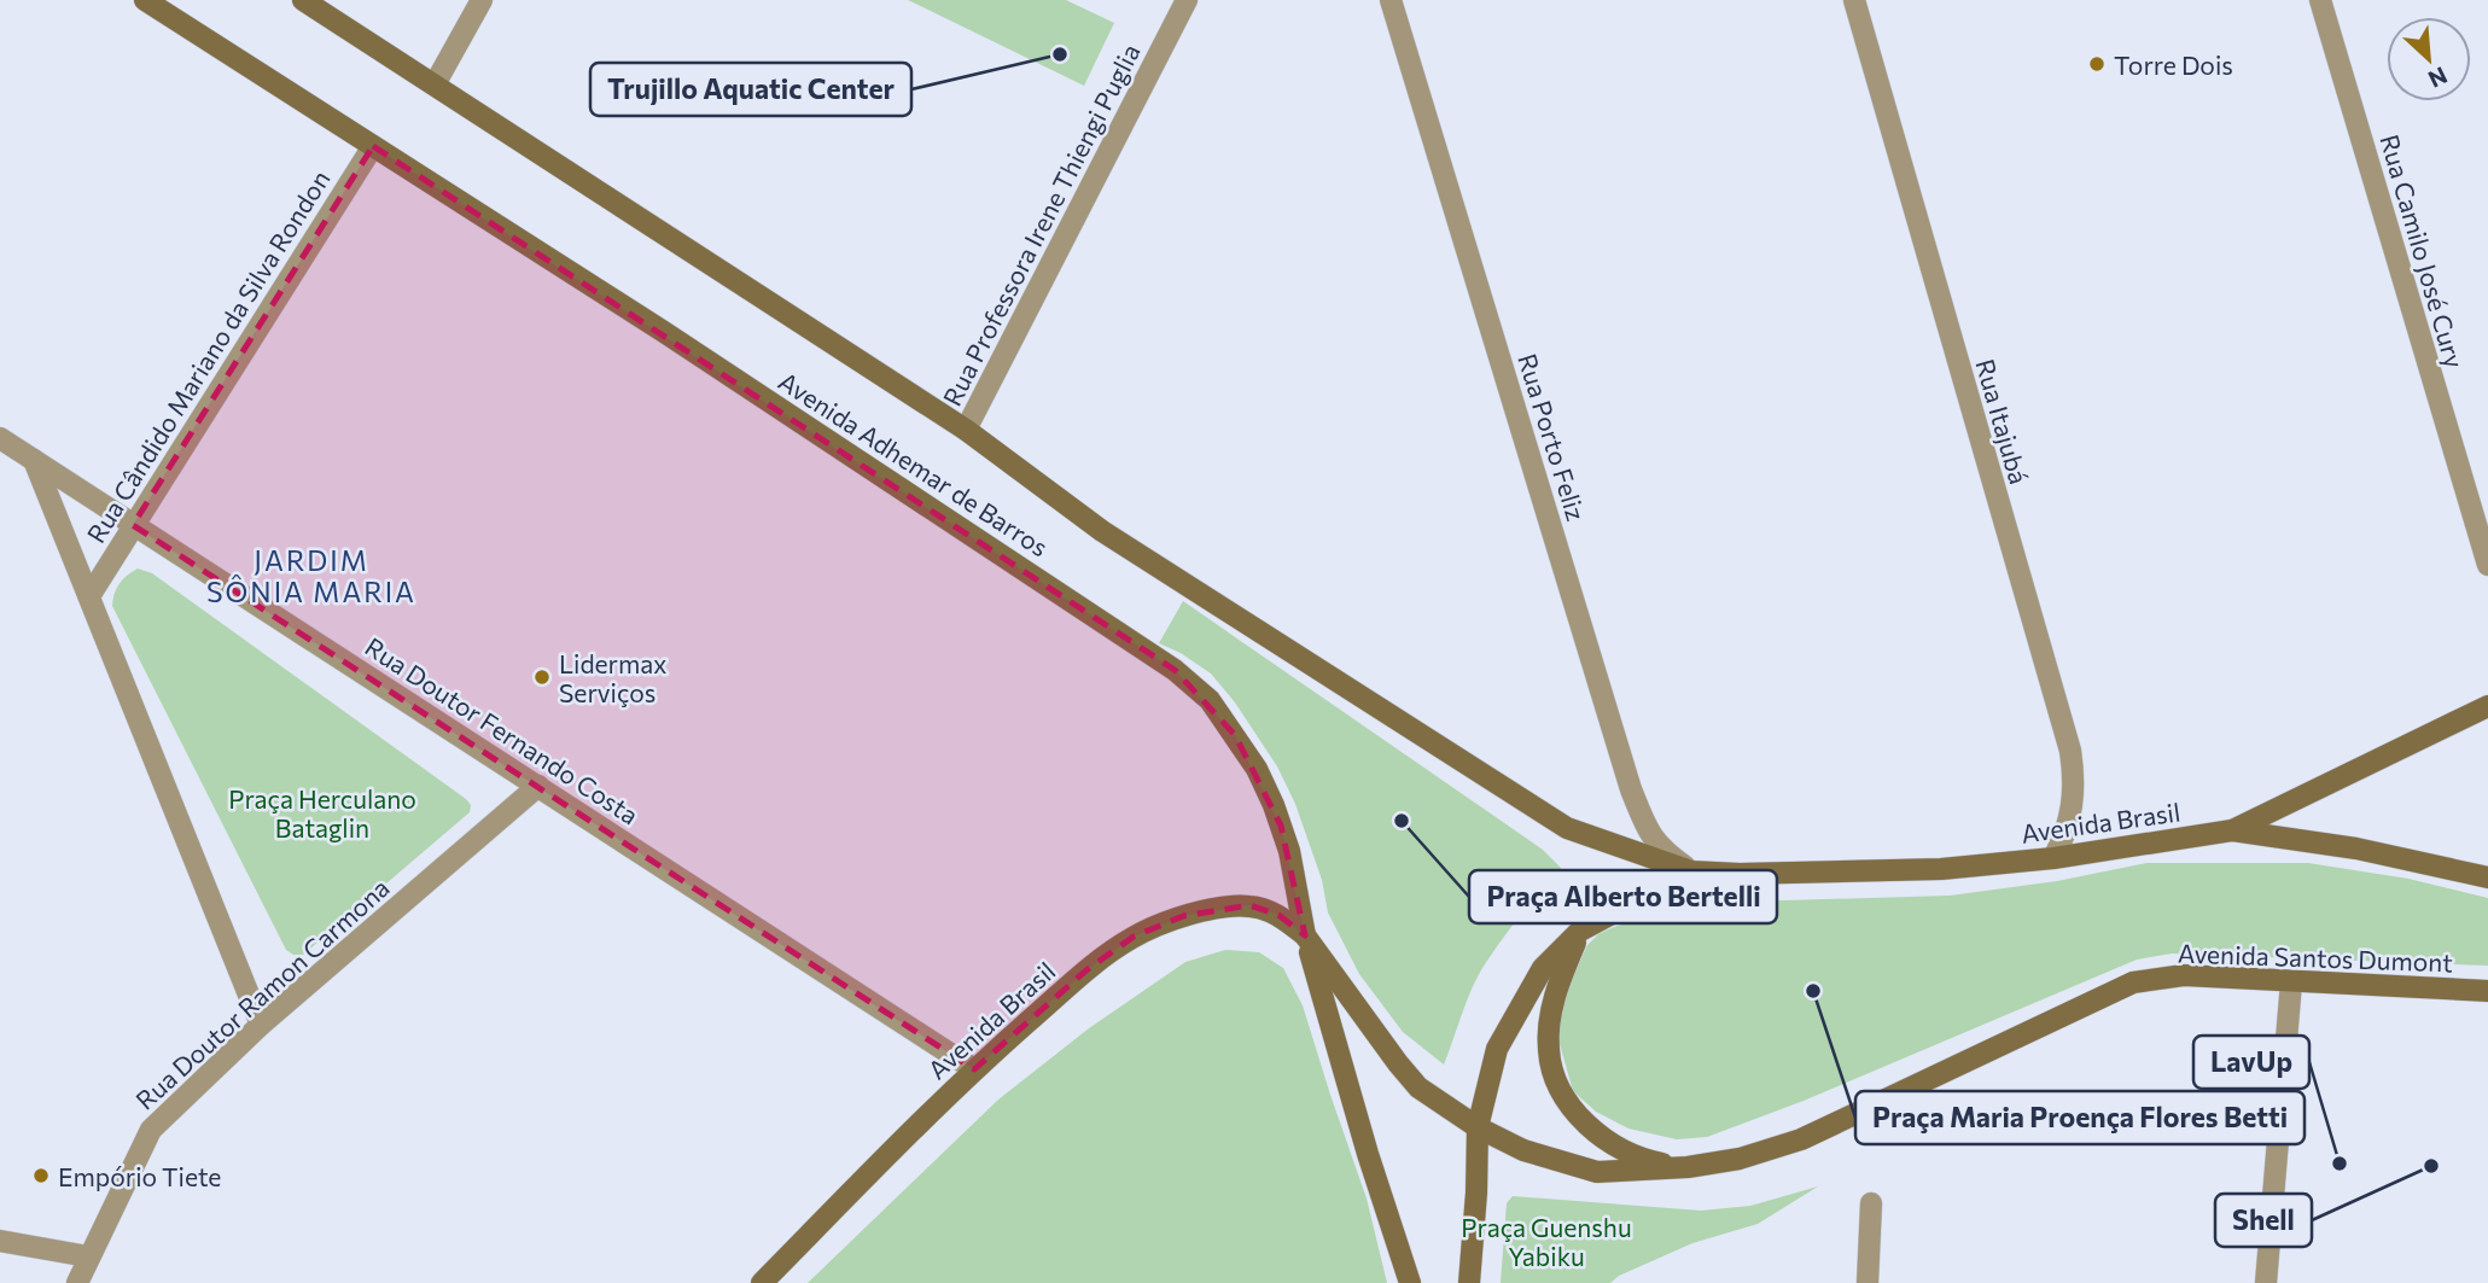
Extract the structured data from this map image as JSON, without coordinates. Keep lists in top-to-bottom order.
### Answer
{
  "streets": {
    "main road": ["Avenida Adhemar de Barros", "Avenida Brasil", "Avenida Santos Dumont"],
    "street": [
      "Rua Professora Irene Thiengi Puglia",
      "Rua Camilo José Cury",
      "Rua Cândido Mariano da Silva Rondon",
      "Rua Itajubá",
      "Rua Porto Feliz",
      "Rua Doutor Fernando Costa",
      "Rua Doutor Ramon Carmona"
    ]
  },
  "crossings": [
    ["Rua Professora Irene Thiengi Puglia", "Avenida Adhemar de Barros"],
    ["Rua Cândido Mariano da Silva Rondon", "Avenida Adhemar de Barros"],
    ["Rua Cândido Mariano da Silva Rondon", "Rua Doutor Fernando Costa"],
    ["Rua Itajubá", "Avenida Brasil"],
    ["Rua Porto Feliz", "Avenida Adhemar de Barros"],
    ["Rua Porto Feliz", "Avenida Brasil"],
    ["Avenida Adhemar de Barros", "Avenida Brasil"],
    ["Avenida Adhemar de Barros", "Avenida Santos Dumont"],
    ["Rua Doutor Fernando Costa", "Avenida Brasil"],
    ["Rua Doutor Fernando Costa", "Rua Doutor Ramon Carmona"]
  ],
  "districts": ["JARDIM SÔNIA MARIA"],
  "parks": ["Praça Herculano Bataglin", "Praça Guenshu Yabiku"],
  "places": [
    "Trujillo Aquatic Center",
    "Torre Dois",
    "Lidermax Serviços",
    "Praça Alberto Bertelli",
    "Praça Maria Proença Flores Betti",
    "LavUp",
    "Shell",
    "Empório Tiete"
  ],
  "north": "bottom right"
}
